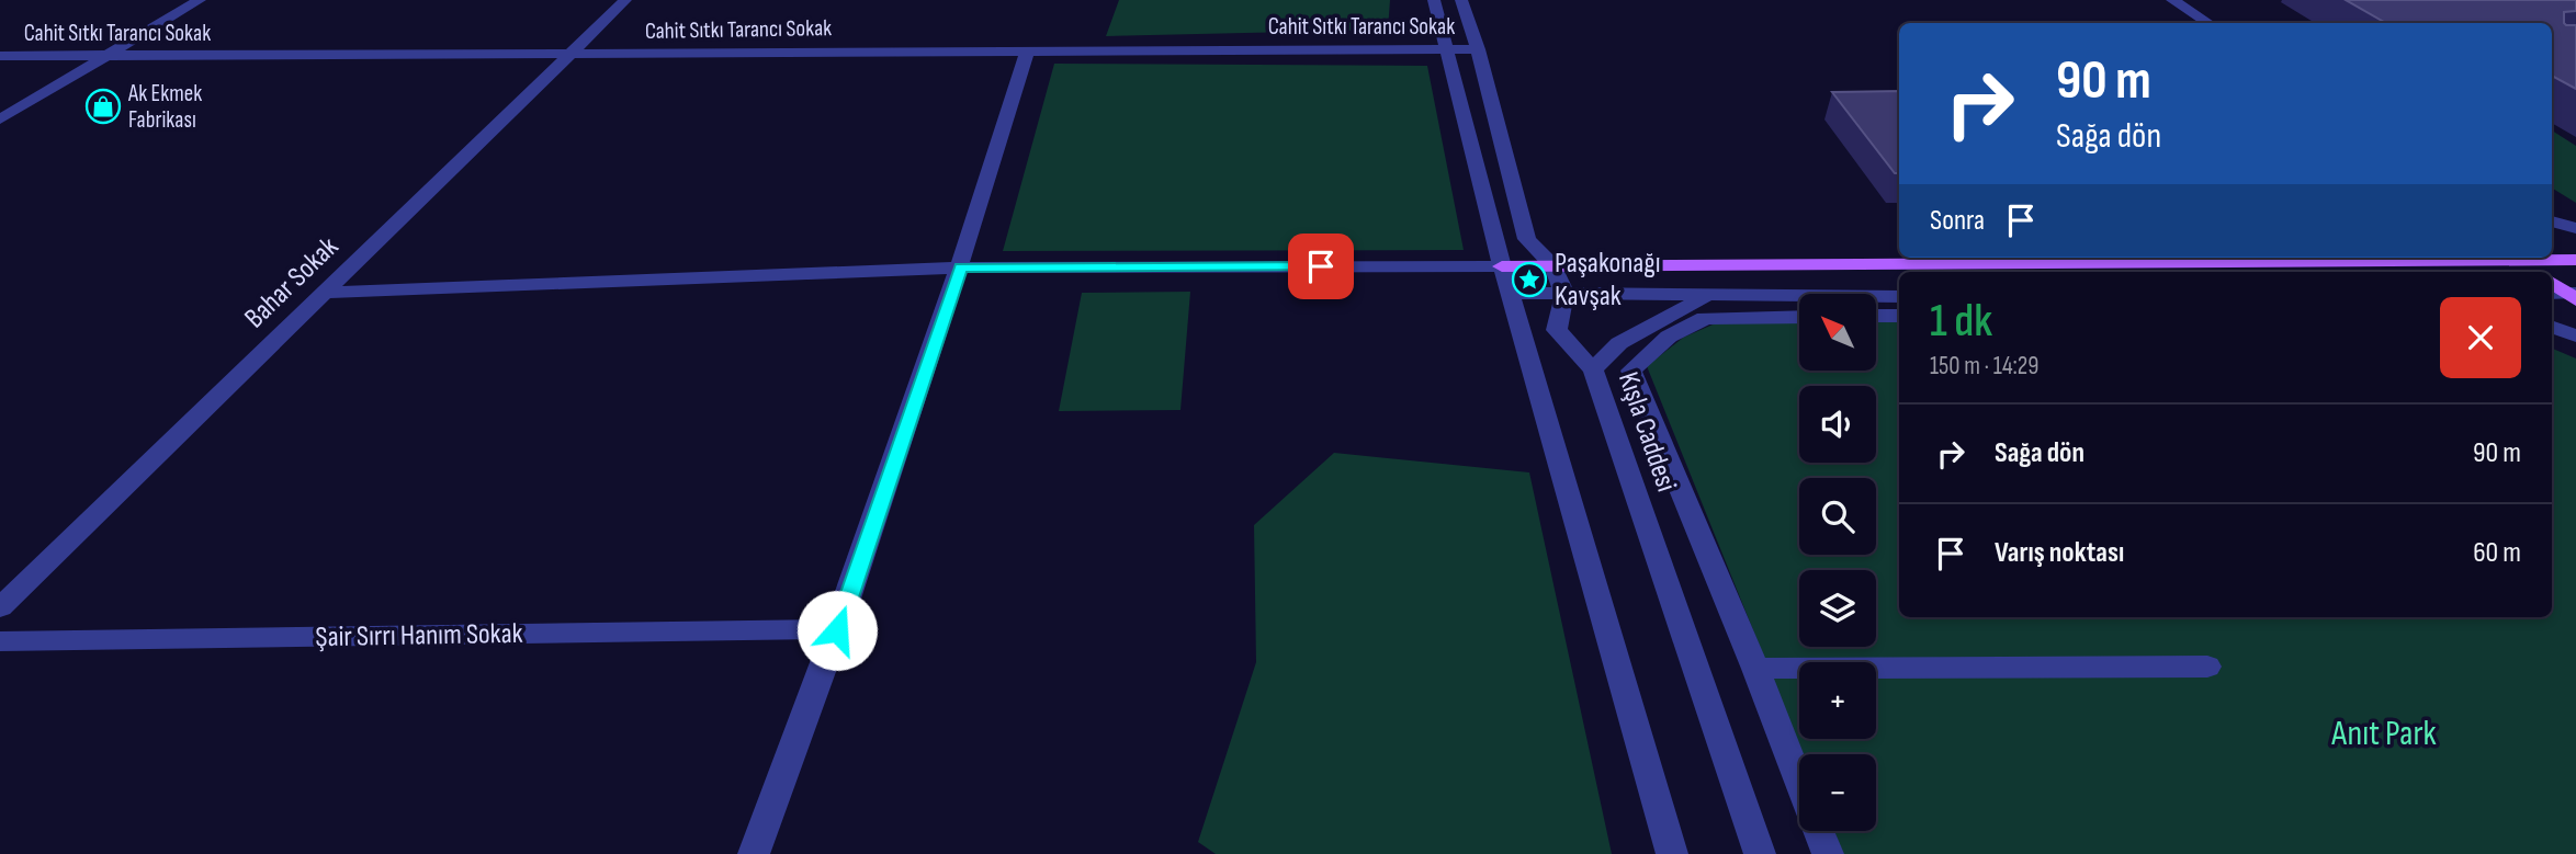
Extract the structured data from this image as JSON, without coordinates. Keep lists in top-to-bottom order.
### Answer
{
  "streets": {
    "street": [
      "Cahit Sıtkı Tarancı Sokak",
      "Bahar Sokak",
      "Kışla Caddesi",
      "Şair Sırrı Hanım Sokak"
    ]
  },
  "crossings": [
    ["Cahit Sıtkı Tarancı Sokak", "Bahar Sokak"]
  ],
  "parks": ["Anıt Park"],
  "places": {
    "shop": ["Ak Ekmek Fabrikası"],
    "place": ["Paşakonağı Kavşak"]
  },
  "north": "top left",
  "page": {
    "turn": ["90 m", "Sağa dön"],
    "then": "Sonra",
    "heading": ["1 dk", "150 m · 14:29"],
    "map_buttons": ["+", "−"],
    "list": [
      {
        "name": "Sağa dön",
        "value": "90 m"
      },
      {
        "name": "Varış noktası",
        "value": "60 m"
      }
    ]
  }
}
